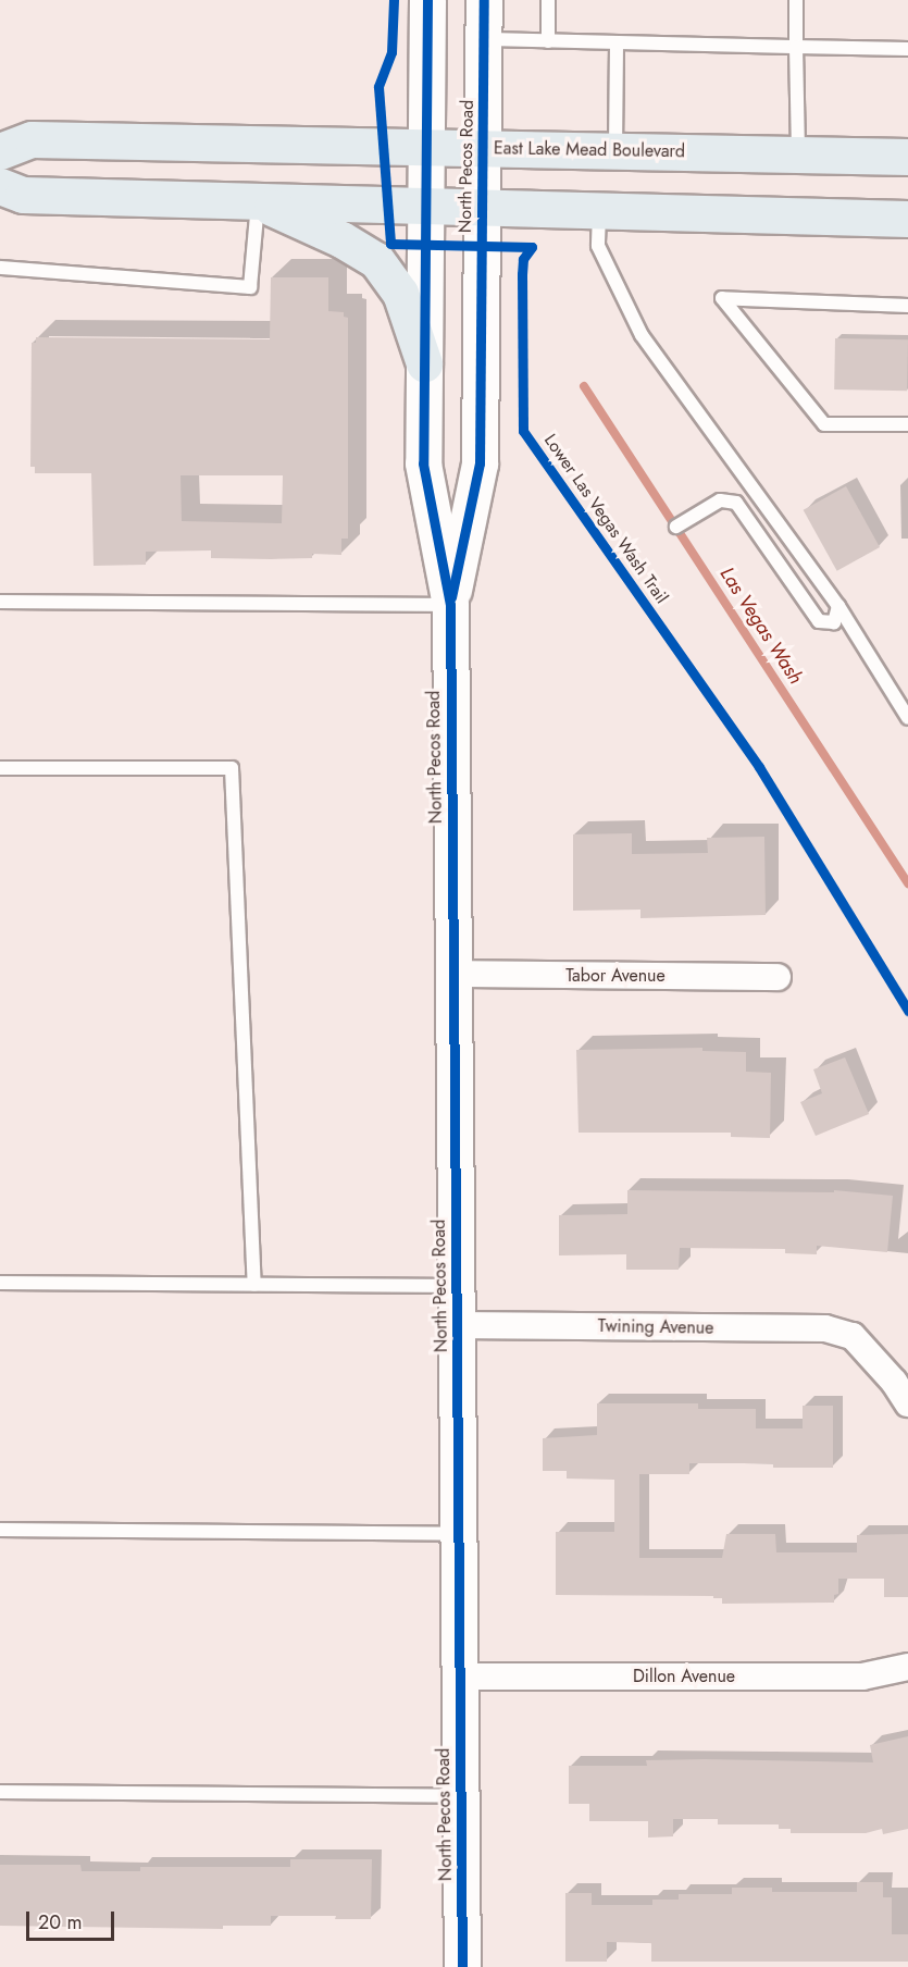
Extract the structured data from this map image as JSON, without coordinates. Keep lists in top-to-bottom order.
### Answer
{
  "streets": {
    "main road": ["East Lake Mead Boulevard", "North Pecos Road"],
    "street": ["Tabor Avenue", "Twining Avenue", "Dillon Avenue"],
    "cycle path": ["Lower Las Vegas Wash Trail"]
  },
  "crossings": [
    ["East Lake Mead Boulevard", "North Pecos Road"],
    ["North Pecos Road", "Tabor Avenue"],
    ["North Pecos Road", "Twining Avenue"],
    ["North Pecos Road", "Dillon Avenue"]
  ],
  "water": ["Las Vegas Wash"],
  "scale_bar": "20 m"
}
